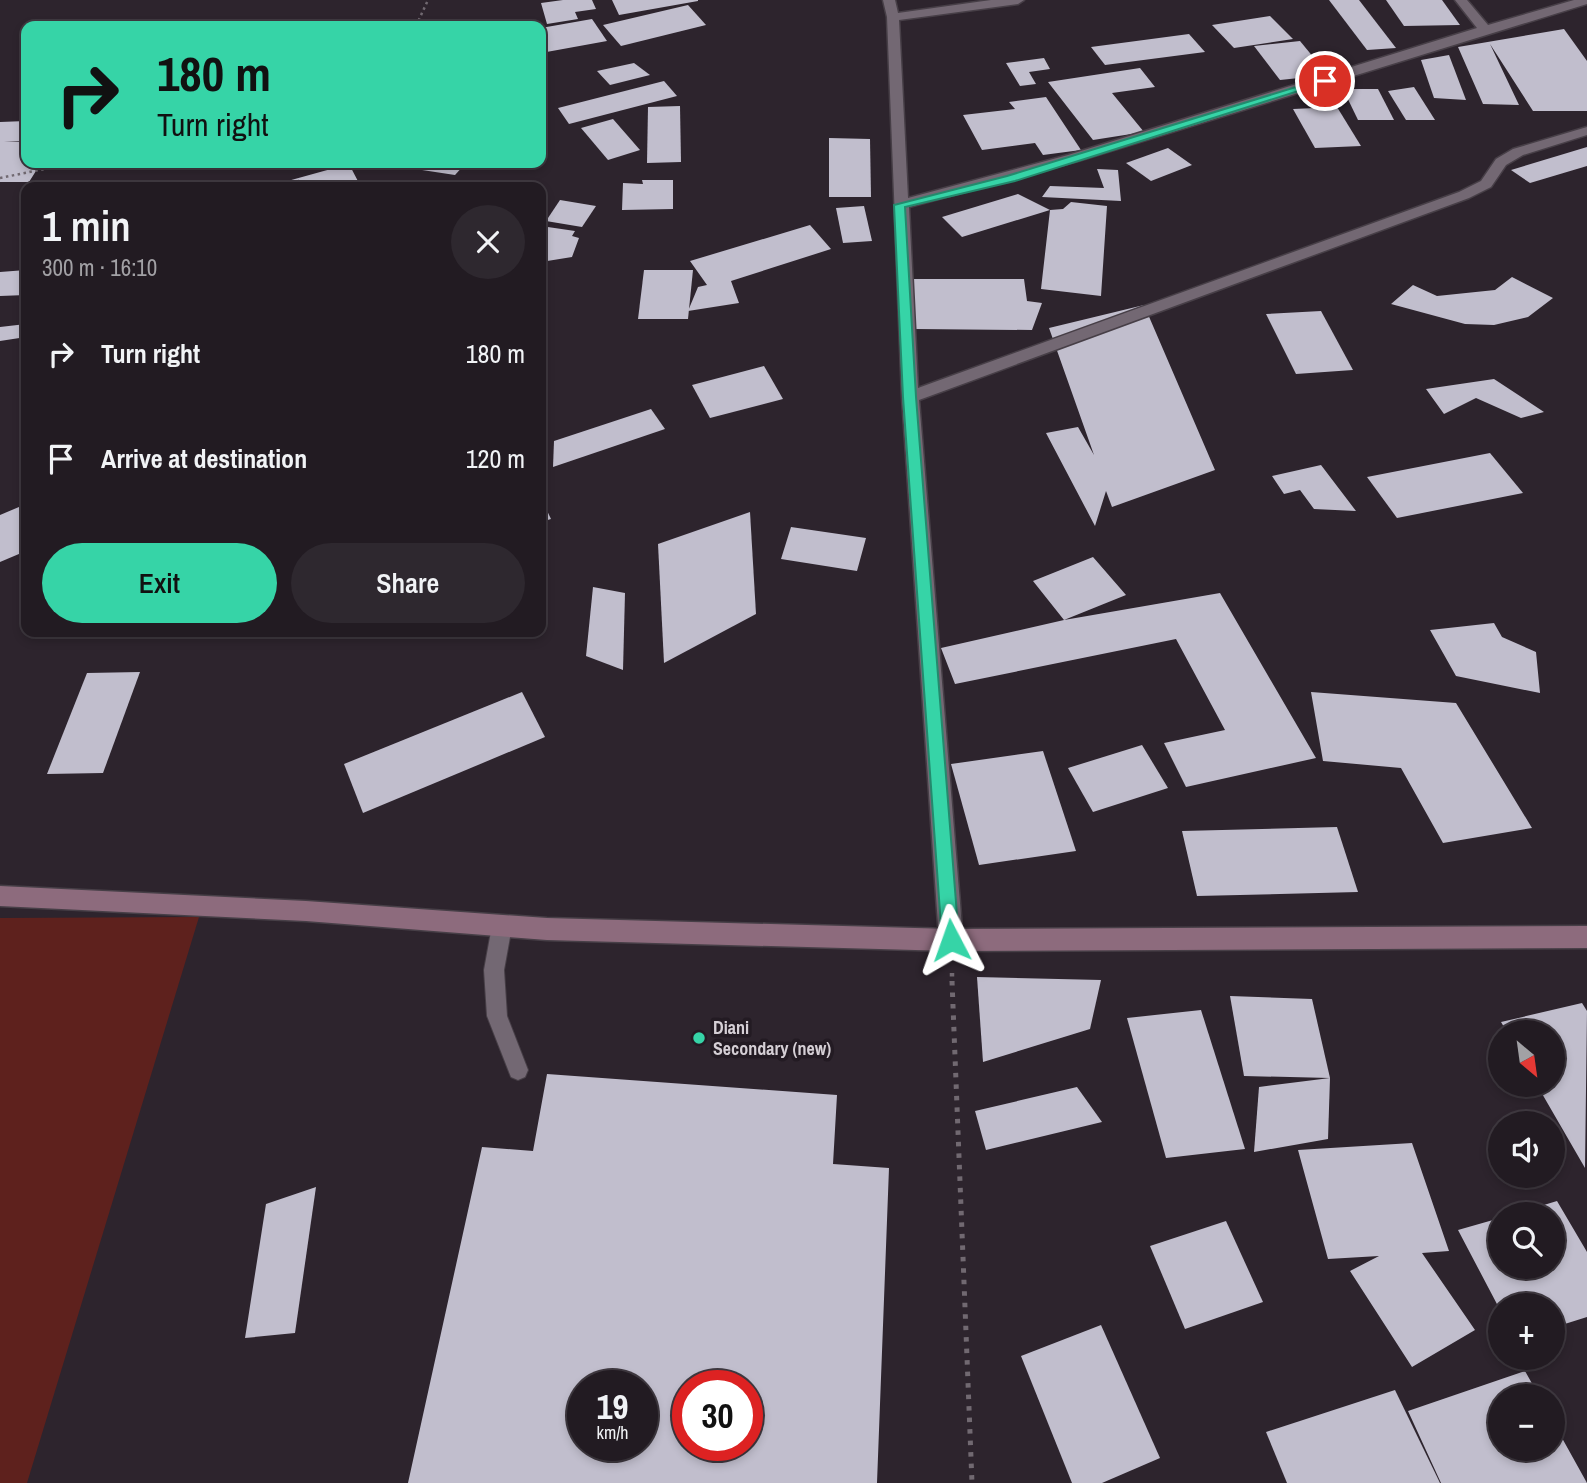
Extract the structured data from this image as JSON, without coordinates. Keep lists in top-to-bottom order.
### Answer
{
  "places": ["Diani Secondary (new)"],
  "north": "bottom right",
  "page": {
    "turn": ["180 m", "Turn right"],
    "heading": ["1 min", "300 m · 16:10"],
    "list": [
      {
        "name": "Turn right",
        "value": "180 m"
      },
      {
        "name": "Arrive at destination",
        "value": "120 m"
      }
    ],
    "buttons": ["Exit", "Share"],
    "map_buttons": ["+", "−"],
    "speed": "19 km/h",
    "limit": "30"
  }
}
